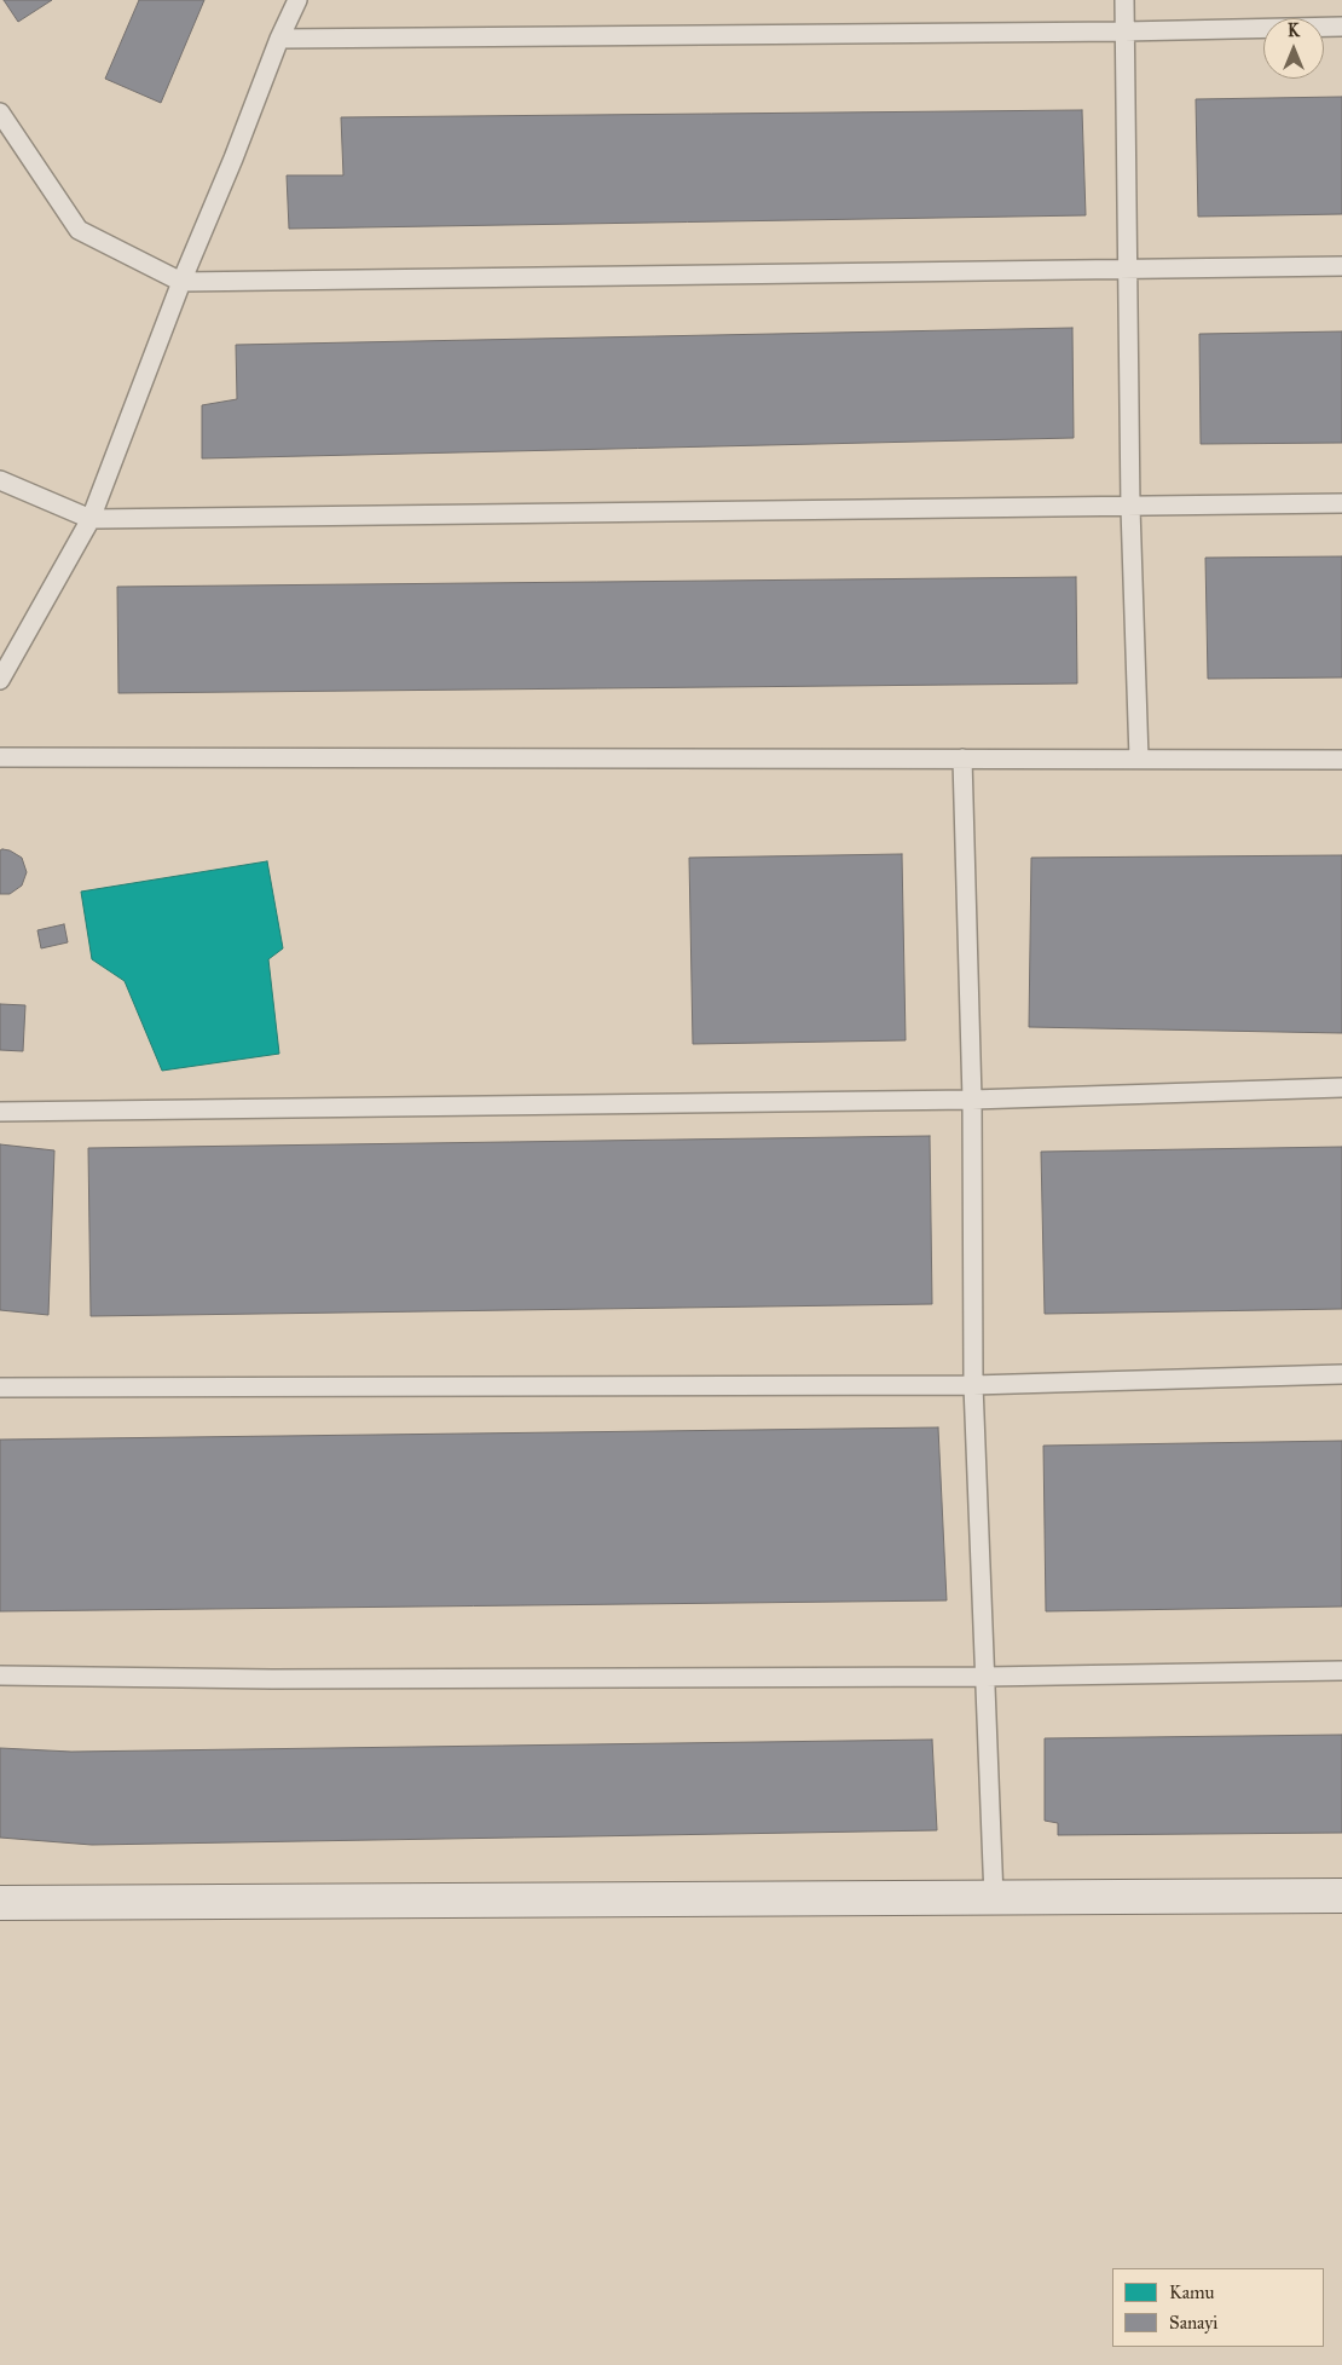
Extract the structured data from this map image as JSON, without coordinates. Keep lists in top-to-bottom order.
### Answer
{
  "legend": ["Kamu", "Sanayi"],
  "north": "top"
}
